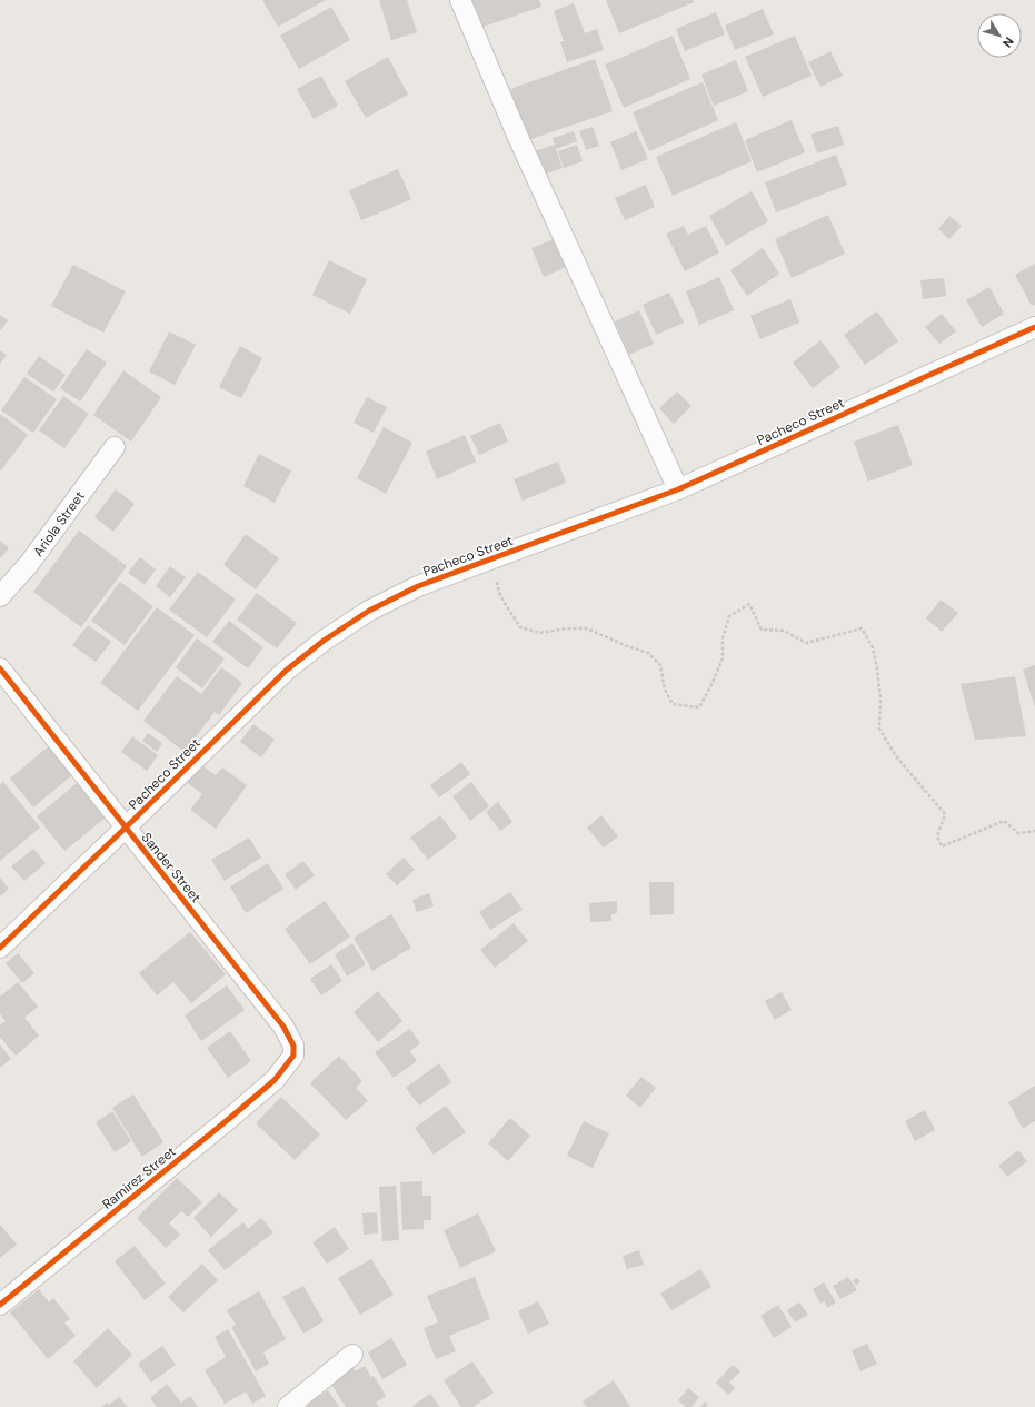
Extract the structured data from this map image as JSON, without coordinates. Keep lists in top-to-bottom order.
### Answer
{
  "streets": {
    "street": [
      "Pacheco Street",
      "Ariola Street",
      "Sander Street",
      "Ramirez Street"
    ]
  },
  "crossings": [
    ["Pacheco Street", "Sander Street"],
    ["Sander Street", "Ramirez Street"]
  ],
  "north": "bottom right"
}
